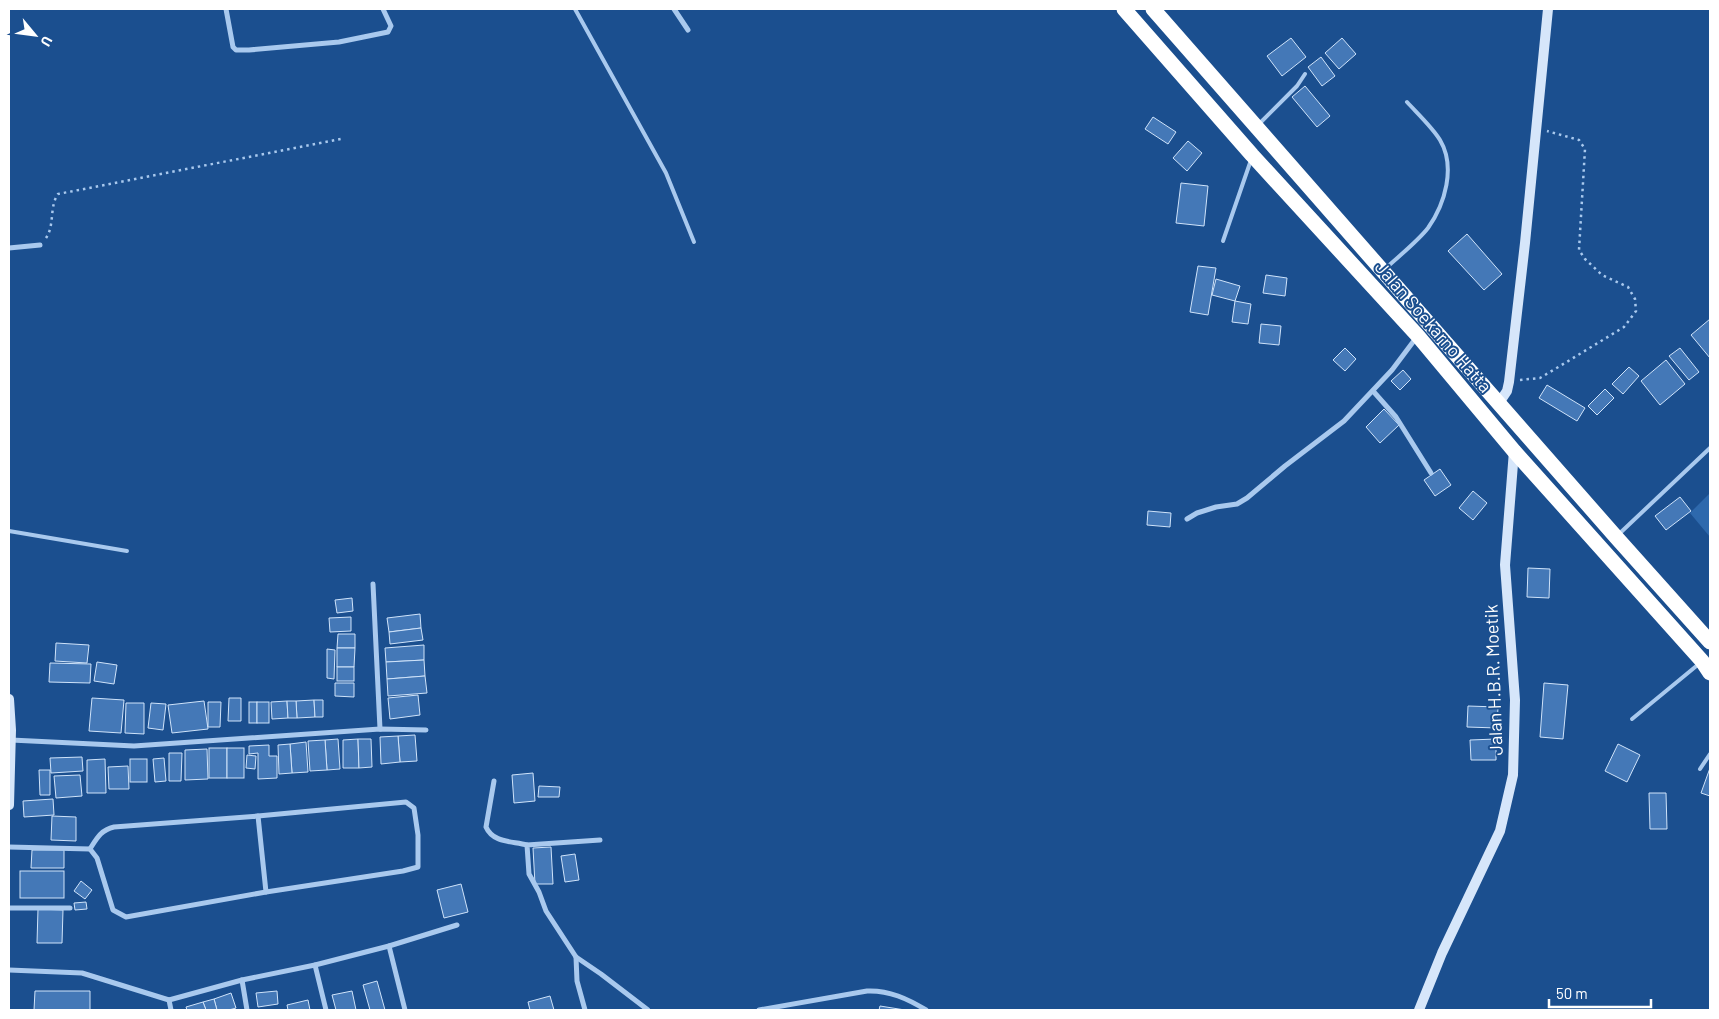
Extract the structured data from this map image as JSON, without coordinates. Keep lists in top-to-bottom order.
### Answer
{
  "streets": {
    "highway": ["Jalan Soekarno Hatta"],
    "street": ["Jalan H.B.R. Moetik"]
  },
  "crossings": [
    ["Jalan Soekarno Hatta", "Jalan H.B.R. Moetik"]
  ],
  "scale_bar": "50 m",
  "north": "bottom right"
}
